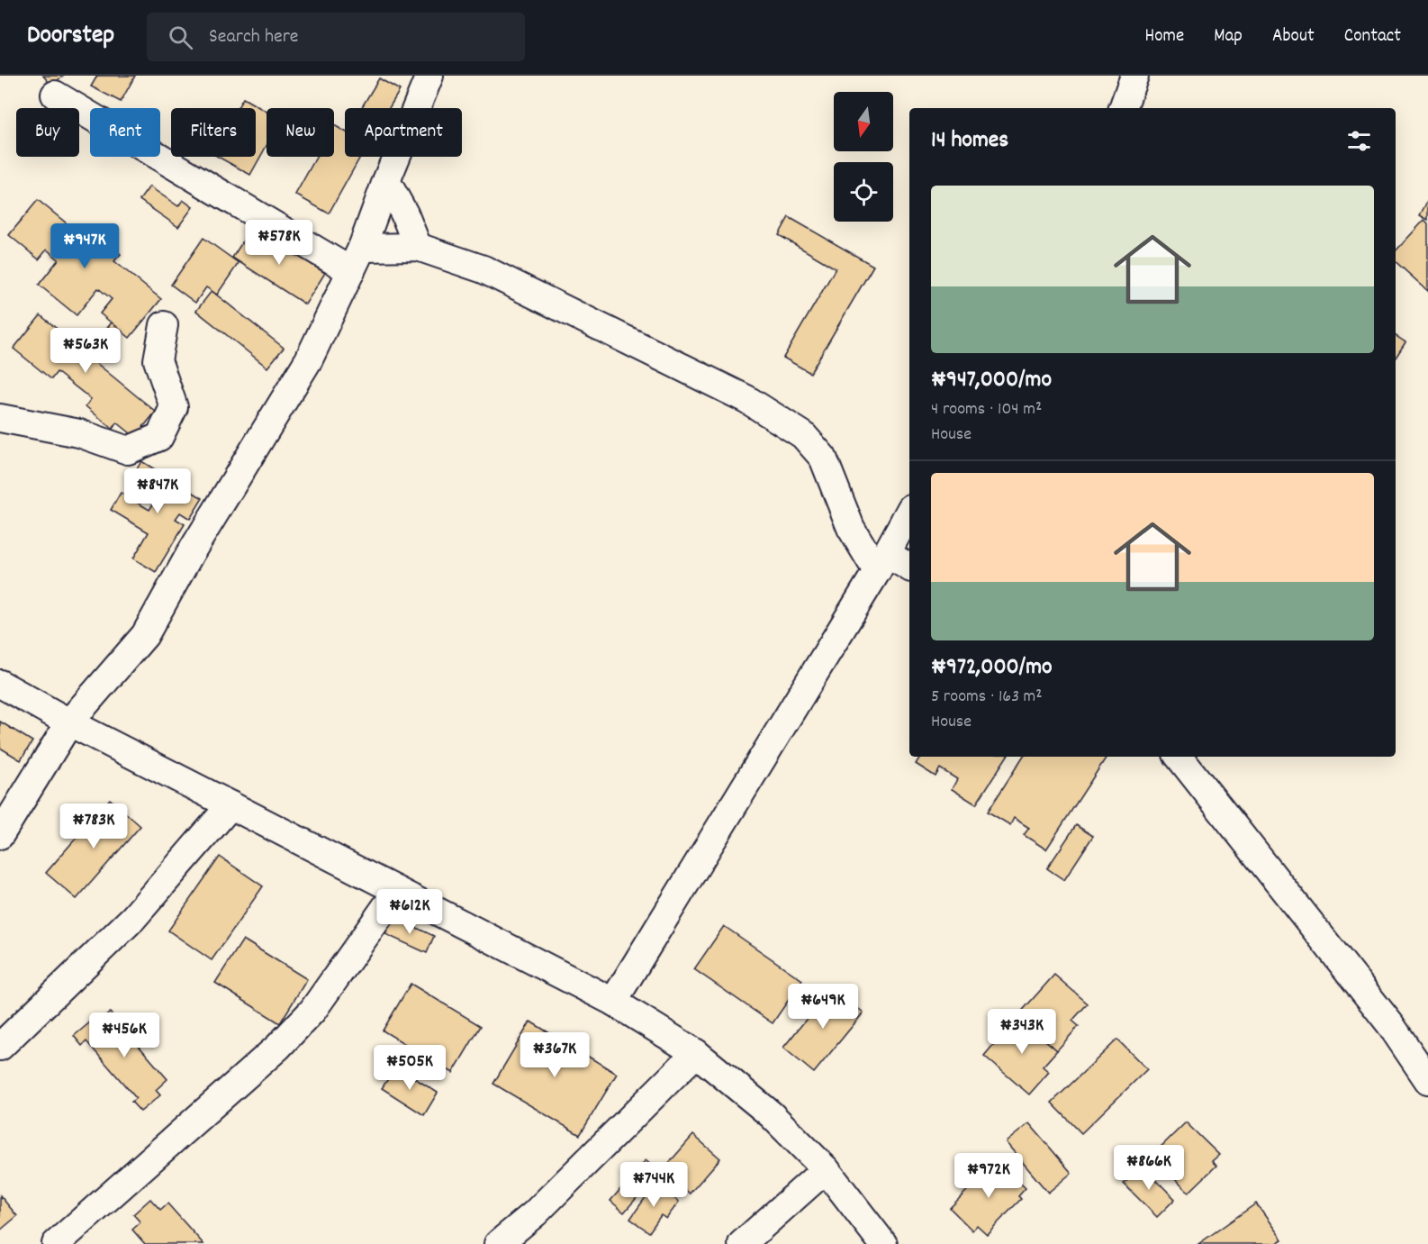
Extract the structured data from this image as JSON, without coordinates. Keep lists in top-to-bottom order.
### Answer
{
  "north": "bottom",
  "page": {
    "header": "Doorstep",
    "search": "Search here",
    "nav": [
      "Home",
      "Map",
      "About",
      "Contact"
    ],
    "chip": [
      "Buy",
      "Rent",
      "Filters",
      "New",
      "Apartment"
    ],
    "heading": "14 homes",
    "list": [
      {
        "name": "₦947,000/mo",
        "note": "4 rooms · 104 m² · House"
      },
      {
        "name": "₦972,000/mo",
        "note": "5 rooms · 163 m² · House"
      }
    ],
    "price": [
      "₦578K",
      "₦947K",
      "₦563K",
      "₦847K",
      "₦783K",
      "₦612K",
      "₦649K",
      "₦343K",
      "₦456K",
      "₦367K",
      "₦505K",
      "₦866K",
      "₦972K",
      "₦744K"
    ]
  }
}
